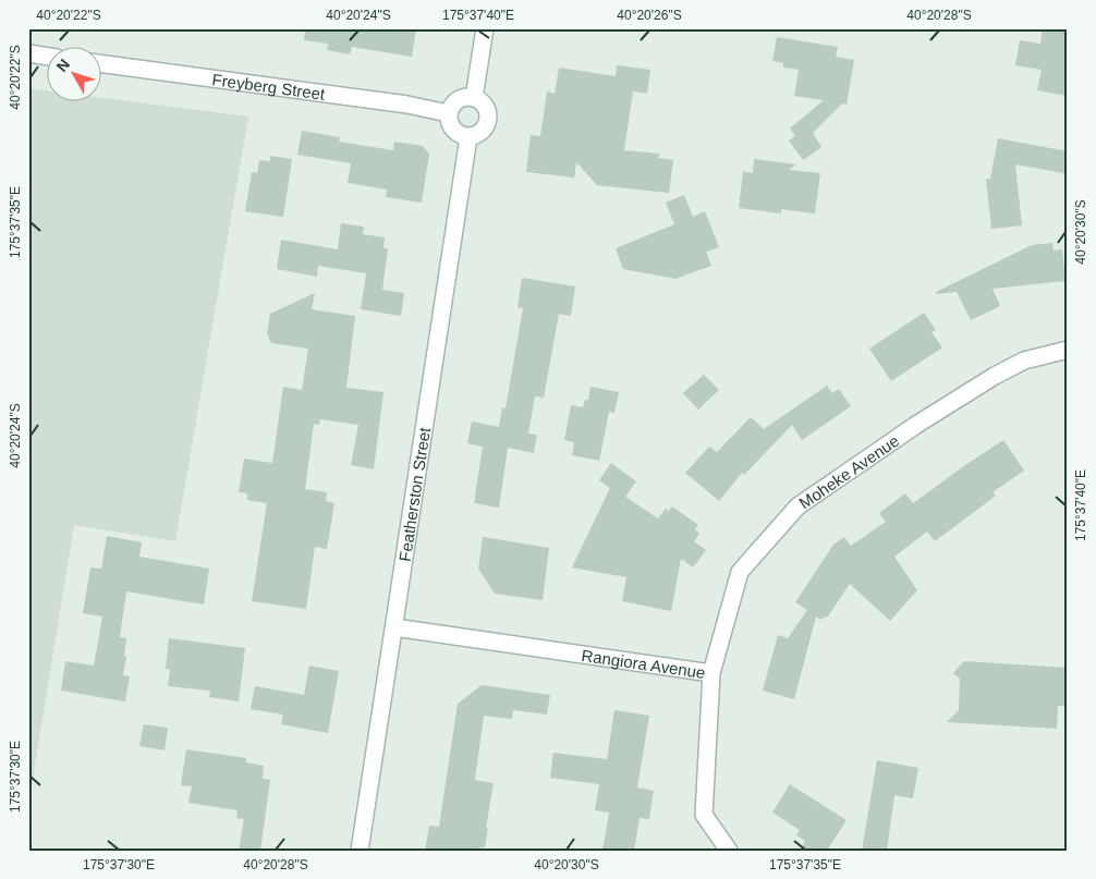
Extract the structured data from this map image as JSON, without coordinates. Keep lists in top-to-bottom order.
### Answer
{
  "streets": {
    "street": [
      "Freyberg Street",
      "Moheke Avenue",
      "Featherston Street",
      "Rangiora Avenue"
    ]
  },
  "crossings": [
    ["Freyberg Street", "Featherston Street"],
    ["Moheke Avenue", "Rangiora Avenue"],
    ["Featherston Street", "Rangiora Avenue"]
  ],
  "north": "top left",
  "coordinates": [
    "40°20'22\"S",
    "40°20'24\"S",
    "175°37'40\"E",
    "40°20'26\"S",
    "40°20'28\"S",
    "175°37'35\"E",
    "40°20'30\"S",
    "175°37'30\"E"
  ]
}
